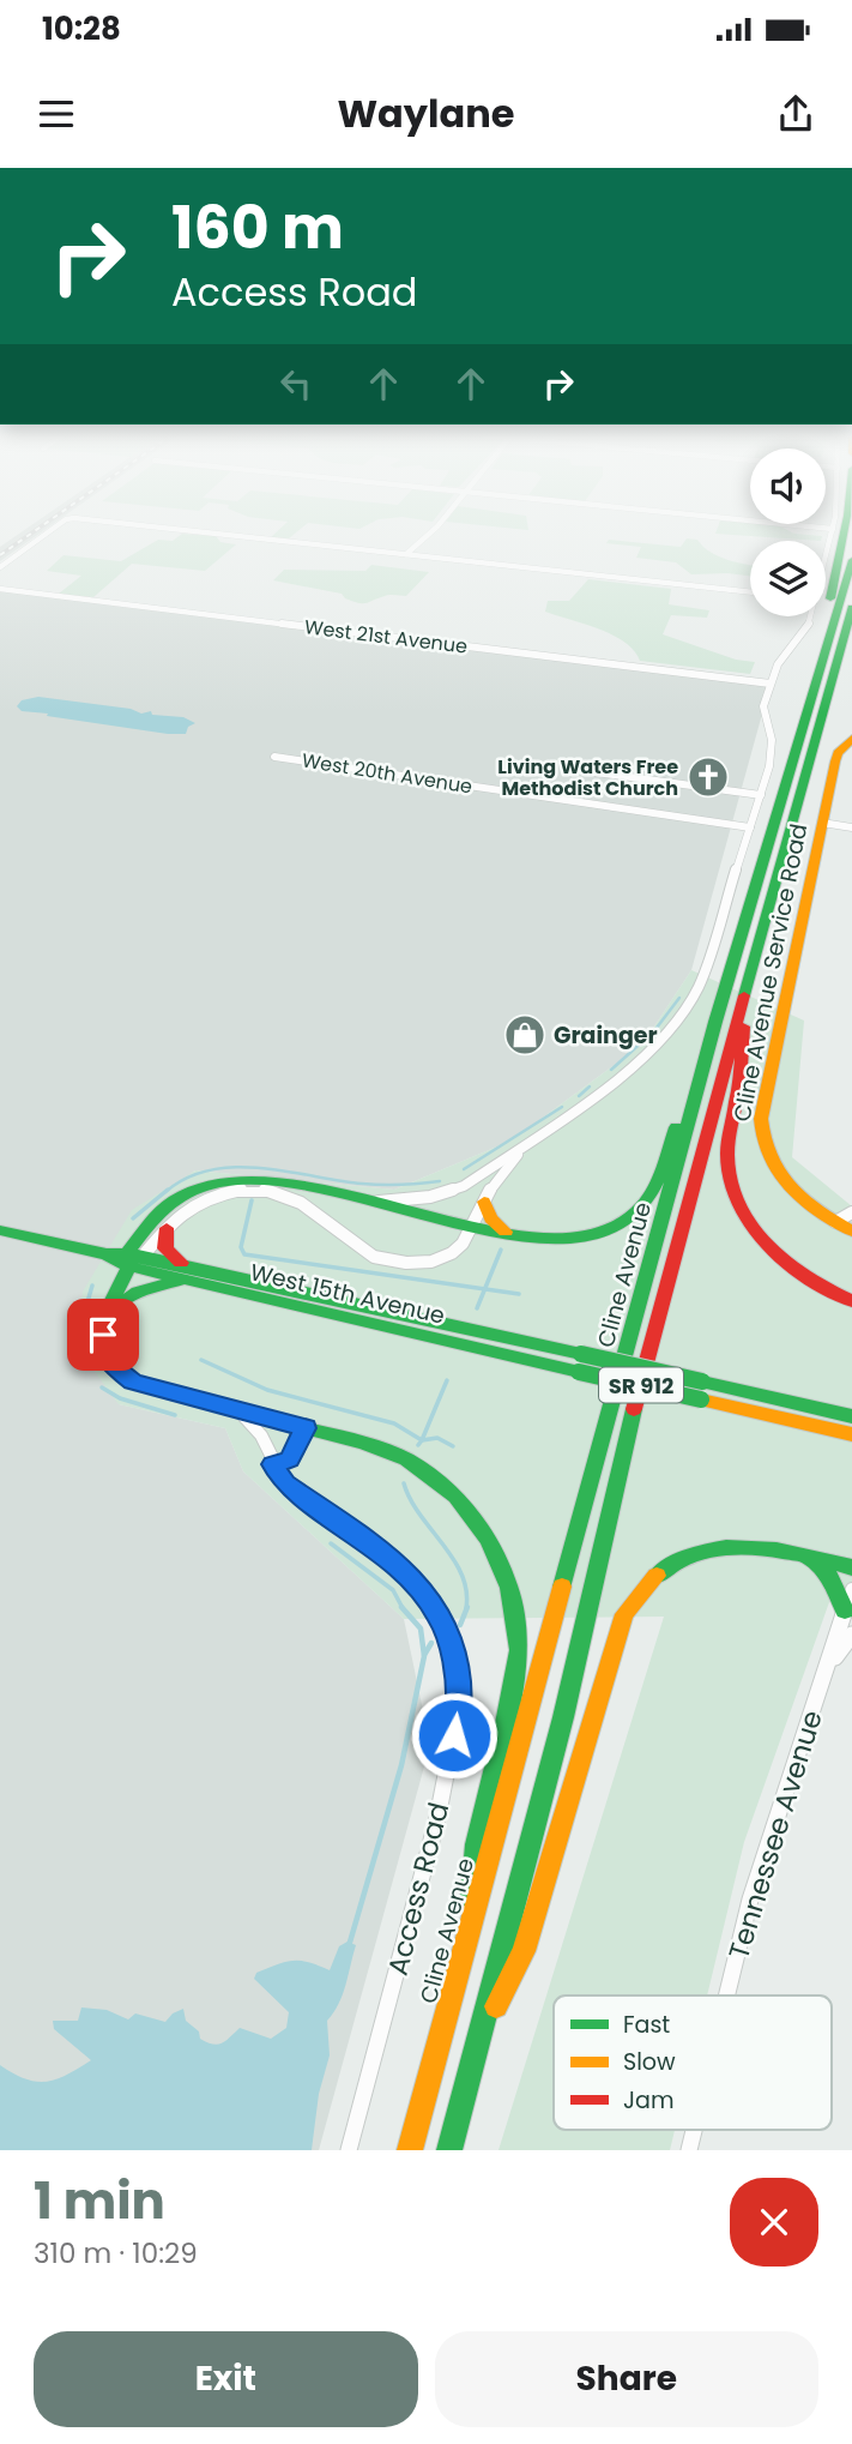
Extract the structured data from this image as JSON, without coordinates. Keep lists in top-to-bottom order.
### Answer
{
  "streets": {
    "main road": [
      "Cline Avenue Service Road",
      "Cline Avenue",
      "West 15th Avenue",
      "SR 912"
    ],
    "street": [
      "West 21st Avenue",
      "West 20th Avenue",
      "Tennessee Avenue",
      "Access Road"
    ]
  },
  "places": {
    "church": ["Living Waters Free Methodist Church"],
    "shop": ["Grainger"]
  },
  "legend": ["Fast", "Slow", "Jam"],
  "page": {
    "status": "10:28",
    "header": "Waylane",
    "turn": ["160 m", "Access Road"],
    "heading": ["1 min", "310 m · 10:29"],
    "buttons": ["Exit", "Share"]
  }
}
